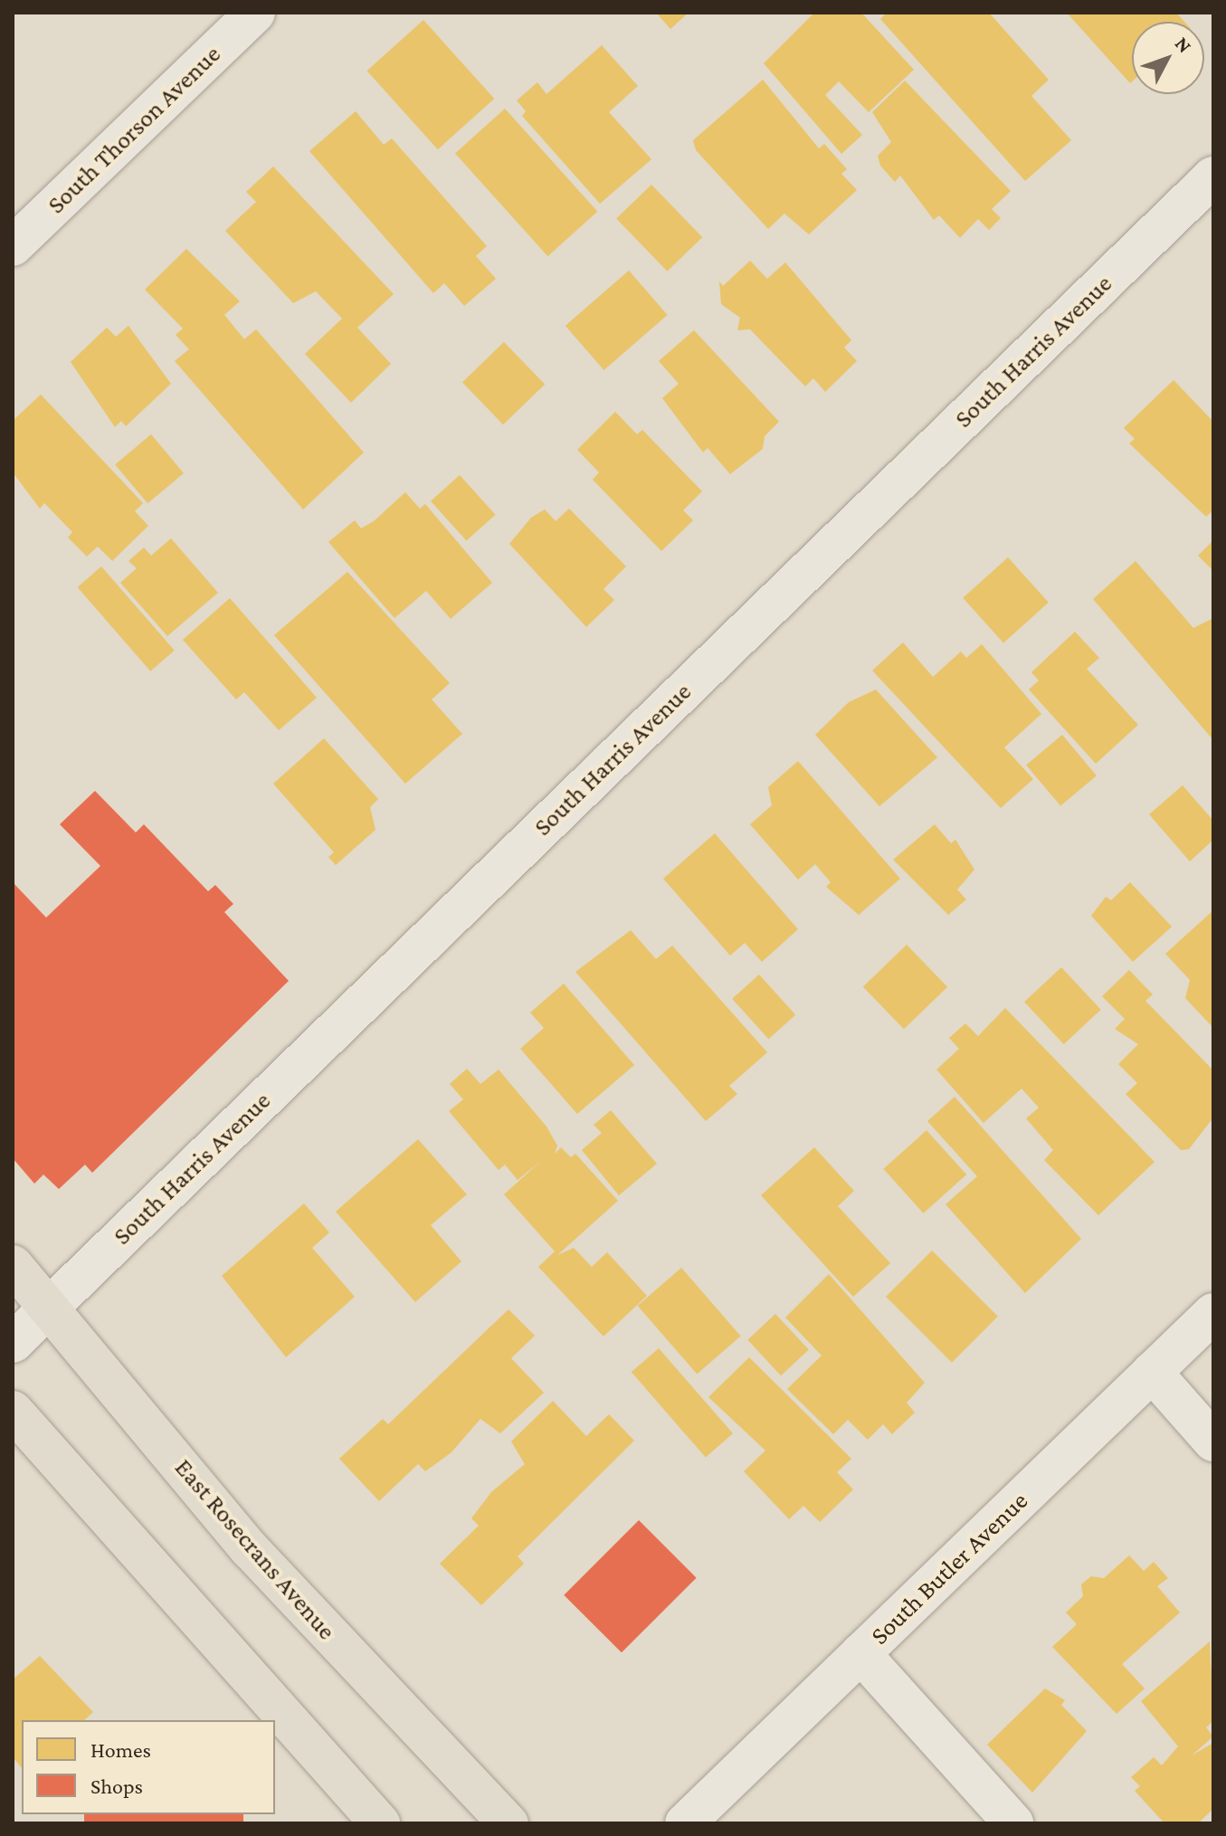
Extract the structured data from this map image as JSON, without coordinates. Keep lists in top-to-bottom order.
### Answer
{
  "streets": {
    "main road": ["East Rosecrans Avenue"],
    "street": ["South Thorson Avenue", "South Harris Avenue", "South Butler Avenue"]
  },
  "crossings": [
    ["South Harris Avenue", "East Rosecrans Avenue"]
  ],
  "legend": ["Homes", "Shops"],
  "north": "top right"
}
